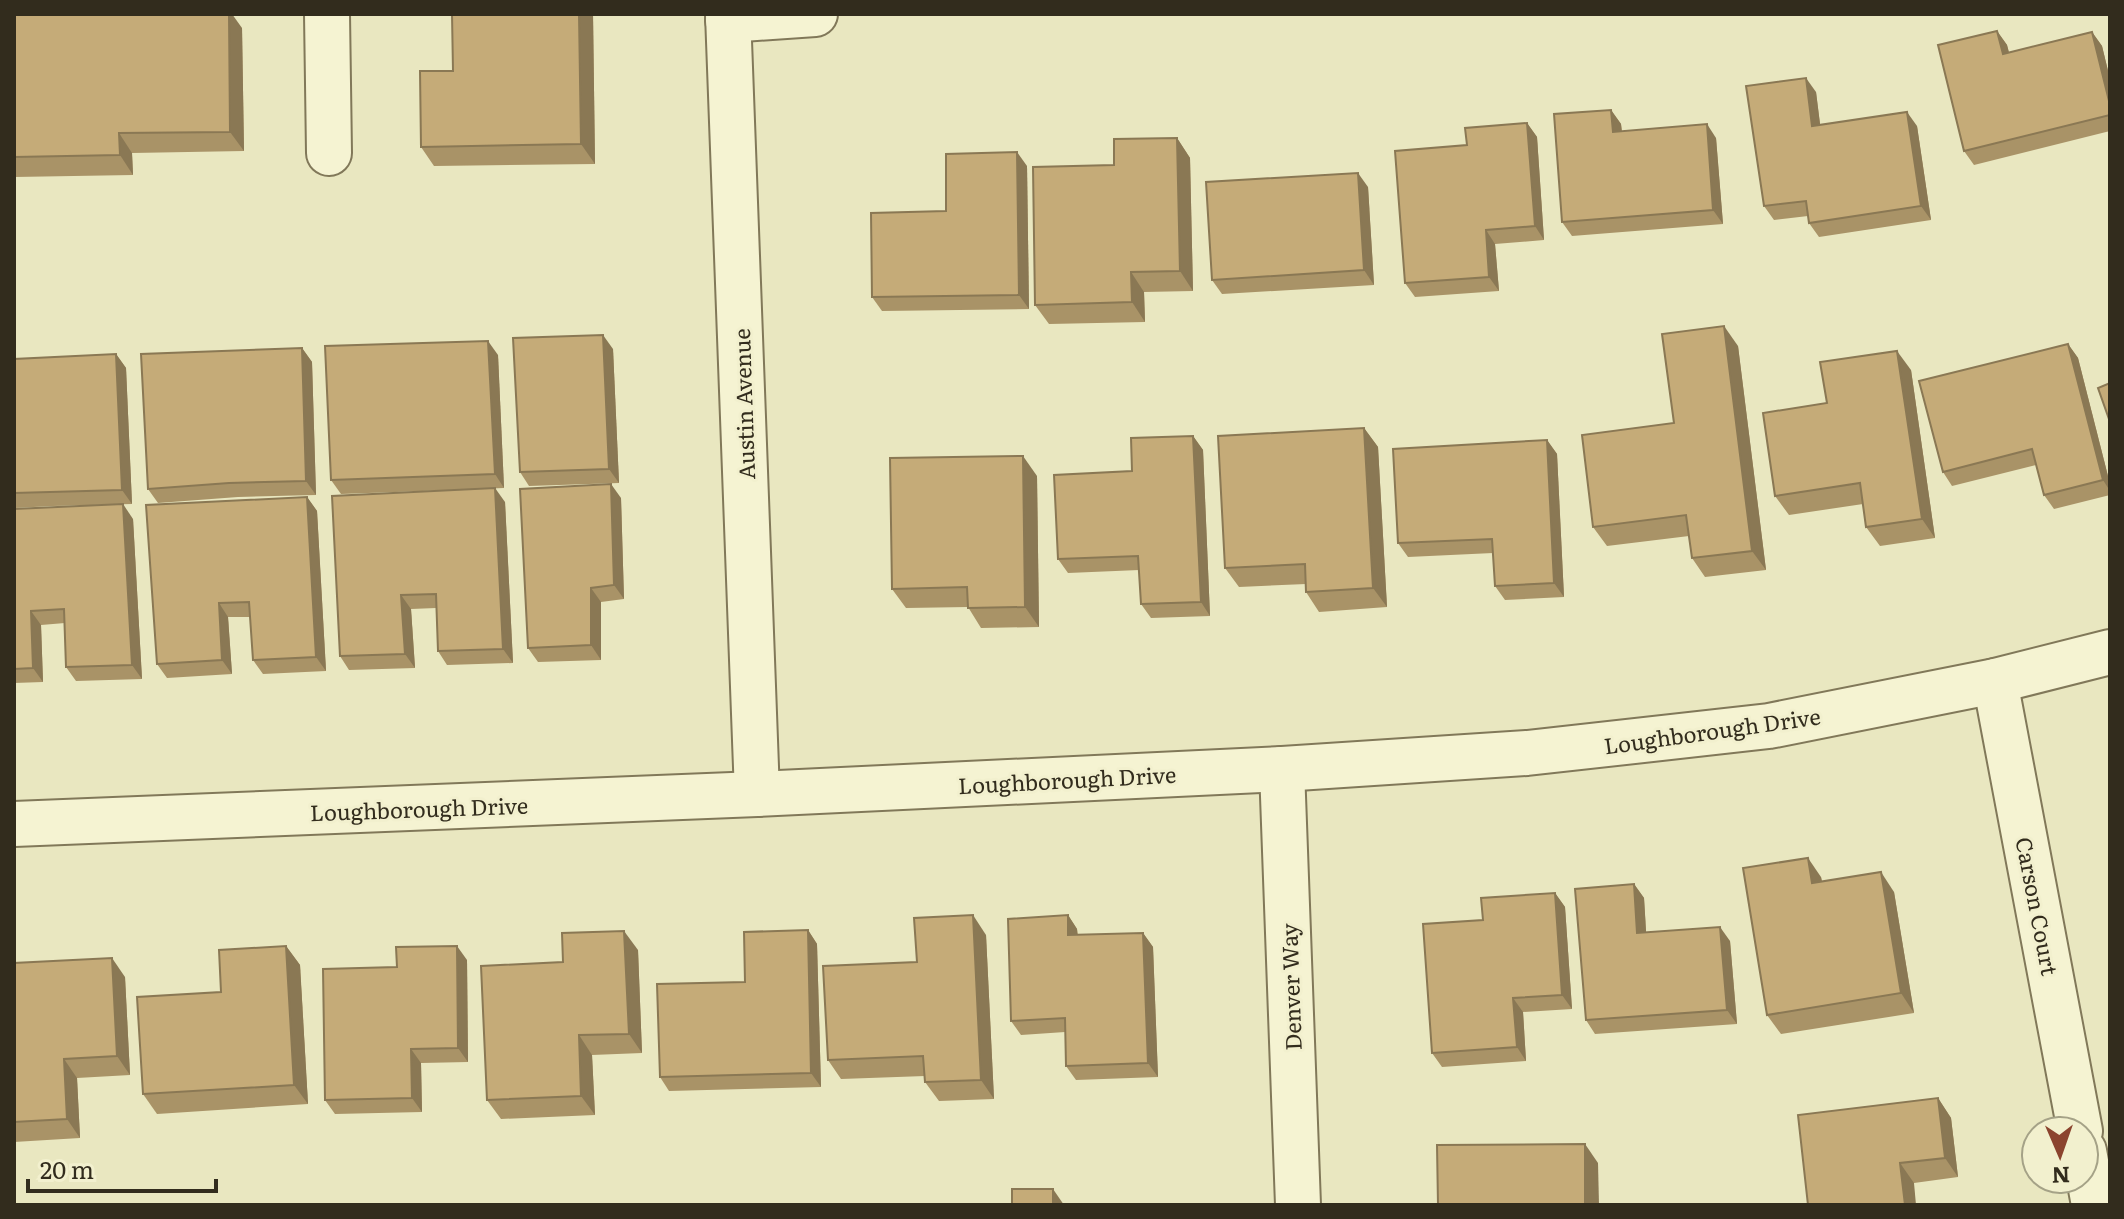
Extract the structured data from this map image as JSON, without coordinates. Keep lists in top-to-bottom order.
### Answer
{
  "streets": {
    "street": [
      "Austin Avenue",
      "Loughborough Drive",
      "Carson Court",
      "Denver Way"
    ]
  },
  "crossings": [
    ["Austin Avenue", "Loughborough Drive"],
    ["Loughborough Drive", "Carson Court"],
    ["Loughborough Drive", "Denver Way"]
  ],
  "scale_bar": "20 m",
  "north": "bottom"
}
